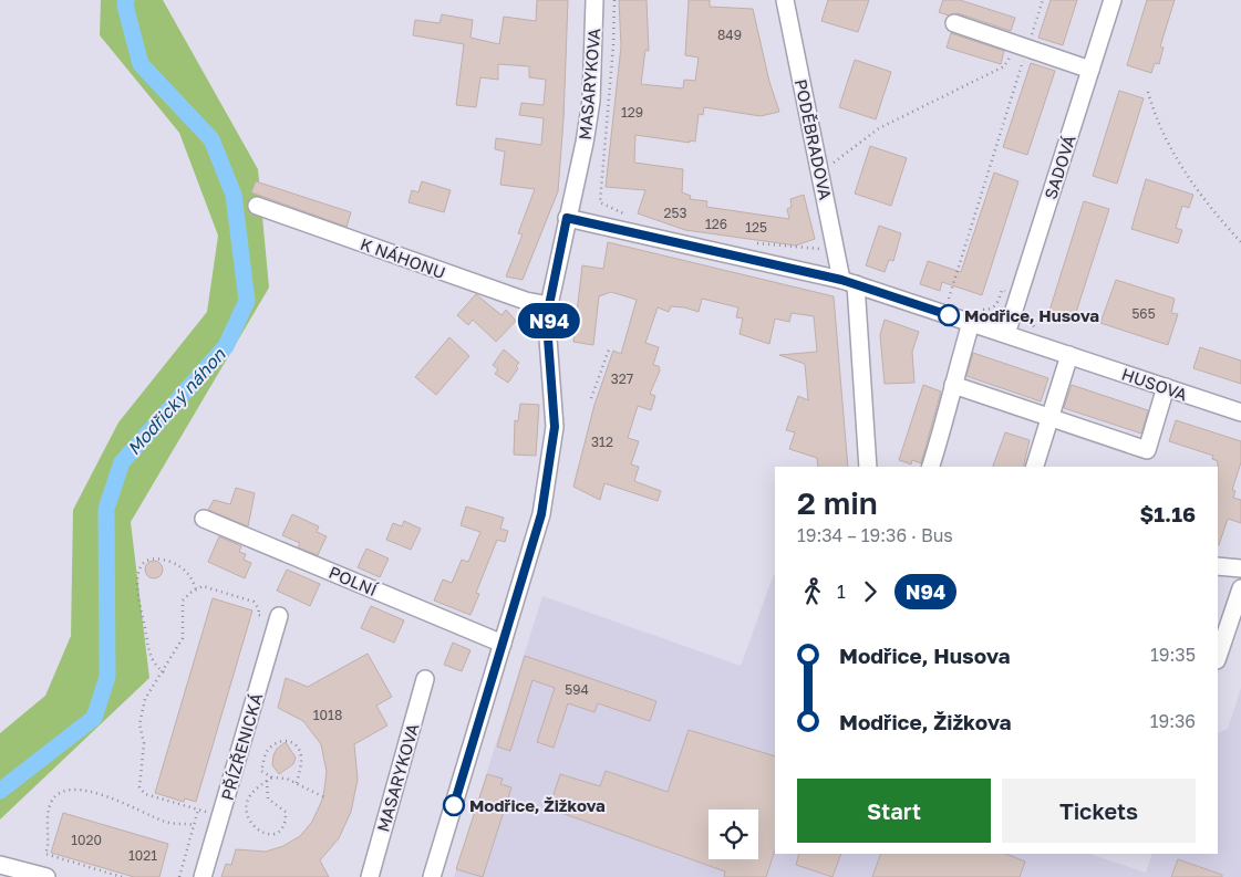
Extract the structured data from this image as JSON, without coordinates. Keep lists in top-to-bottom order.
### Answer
{
  "streets": {
    "street": [
      "MASARYKOVA",
      "PODĚBRADOVA",
      "SADOVÁ",
      "K NÁHONU",
      "HUSOVA",
      "POLNÍ",
      "PŘÍZŘENICKÁ"
    ]
  },
  "crossings": [
    ["MASARYKOVA", "K NÁHONU"],
    ["MASARYKOVA", "HUSOVA"],
    ["MASARYKOVA", "POLNÍ"],
    ["PODĚBRADOVA", "HUSOVA"],
    ["SADOVÁ", "HUSOVA"]
  ],
  "water": ["Modřický náhon"],
  "places": ["Modřice, Husova", "Modřice, Žižkova"],
  "lines": ["bus line N94"],
  "house_numbers": [
    "849",
    "129",
    "253",
    "126",
    "125",
    "565",
    "327",
    "312",
    "594",
    "1018",
    "1020",
    "1021"
  ],
  "page": {
    "on_map": "N94",
    "heading": ["2 min", "19:34 – 19:36 · Bus", "$1.16"],
    "legs": ["1", "N94"],
    "list": [
      {
        "name": "Modřice, Husova",
        "value": "19:35"
      },
      {
        "name": "Modřice, Žižkova",
        "value": "19:36"
      }
    ],
    "buttons": ["Start", "Tickets"]
  }
}
